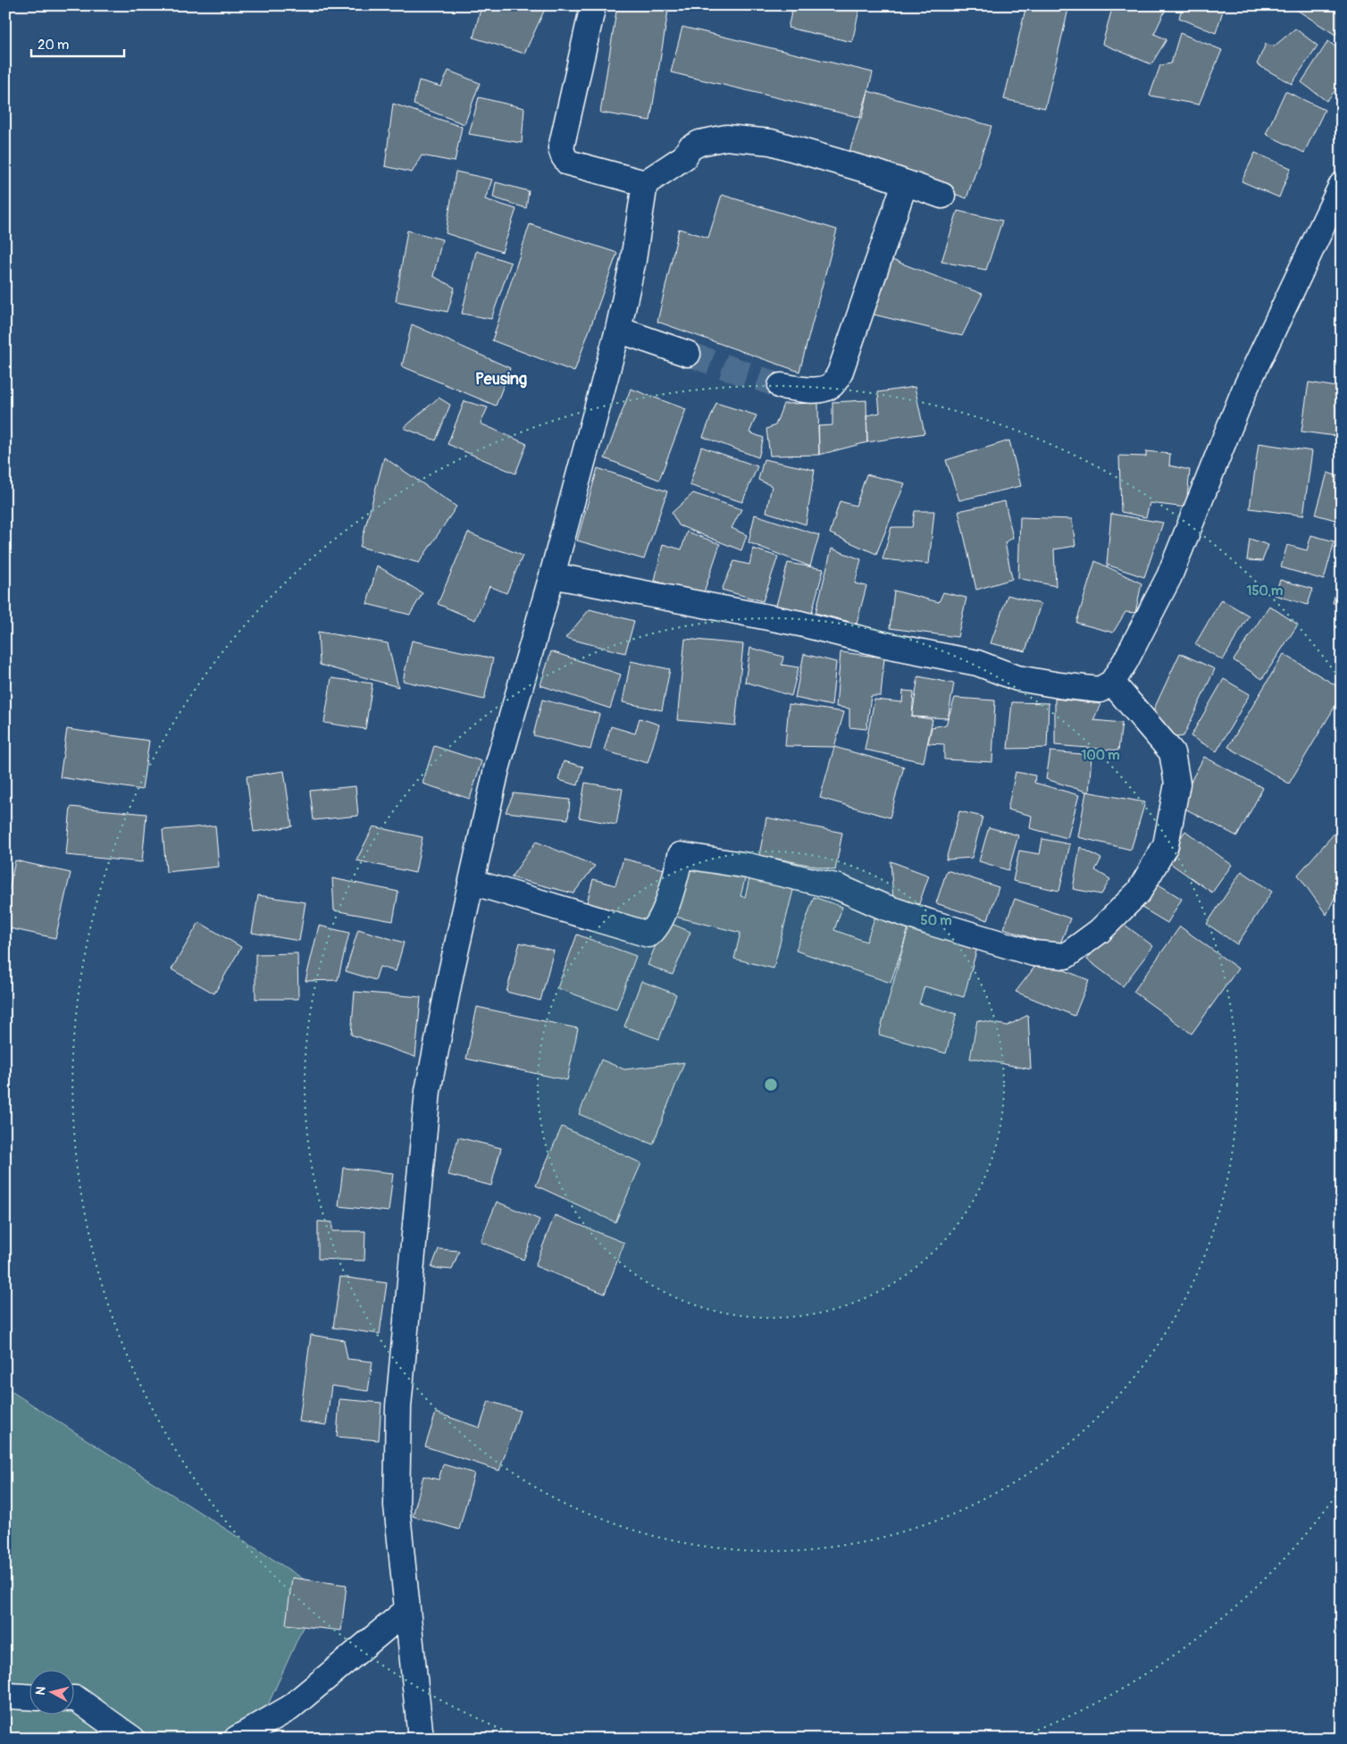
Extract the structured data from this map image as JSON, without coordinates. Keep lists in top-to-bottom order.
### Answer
{
  "districts": ["Peusing"],
  "scale_bar": "20 m",
  "north": "left",
  "rings": ["150 m", "100 m", "50 m"]
}
